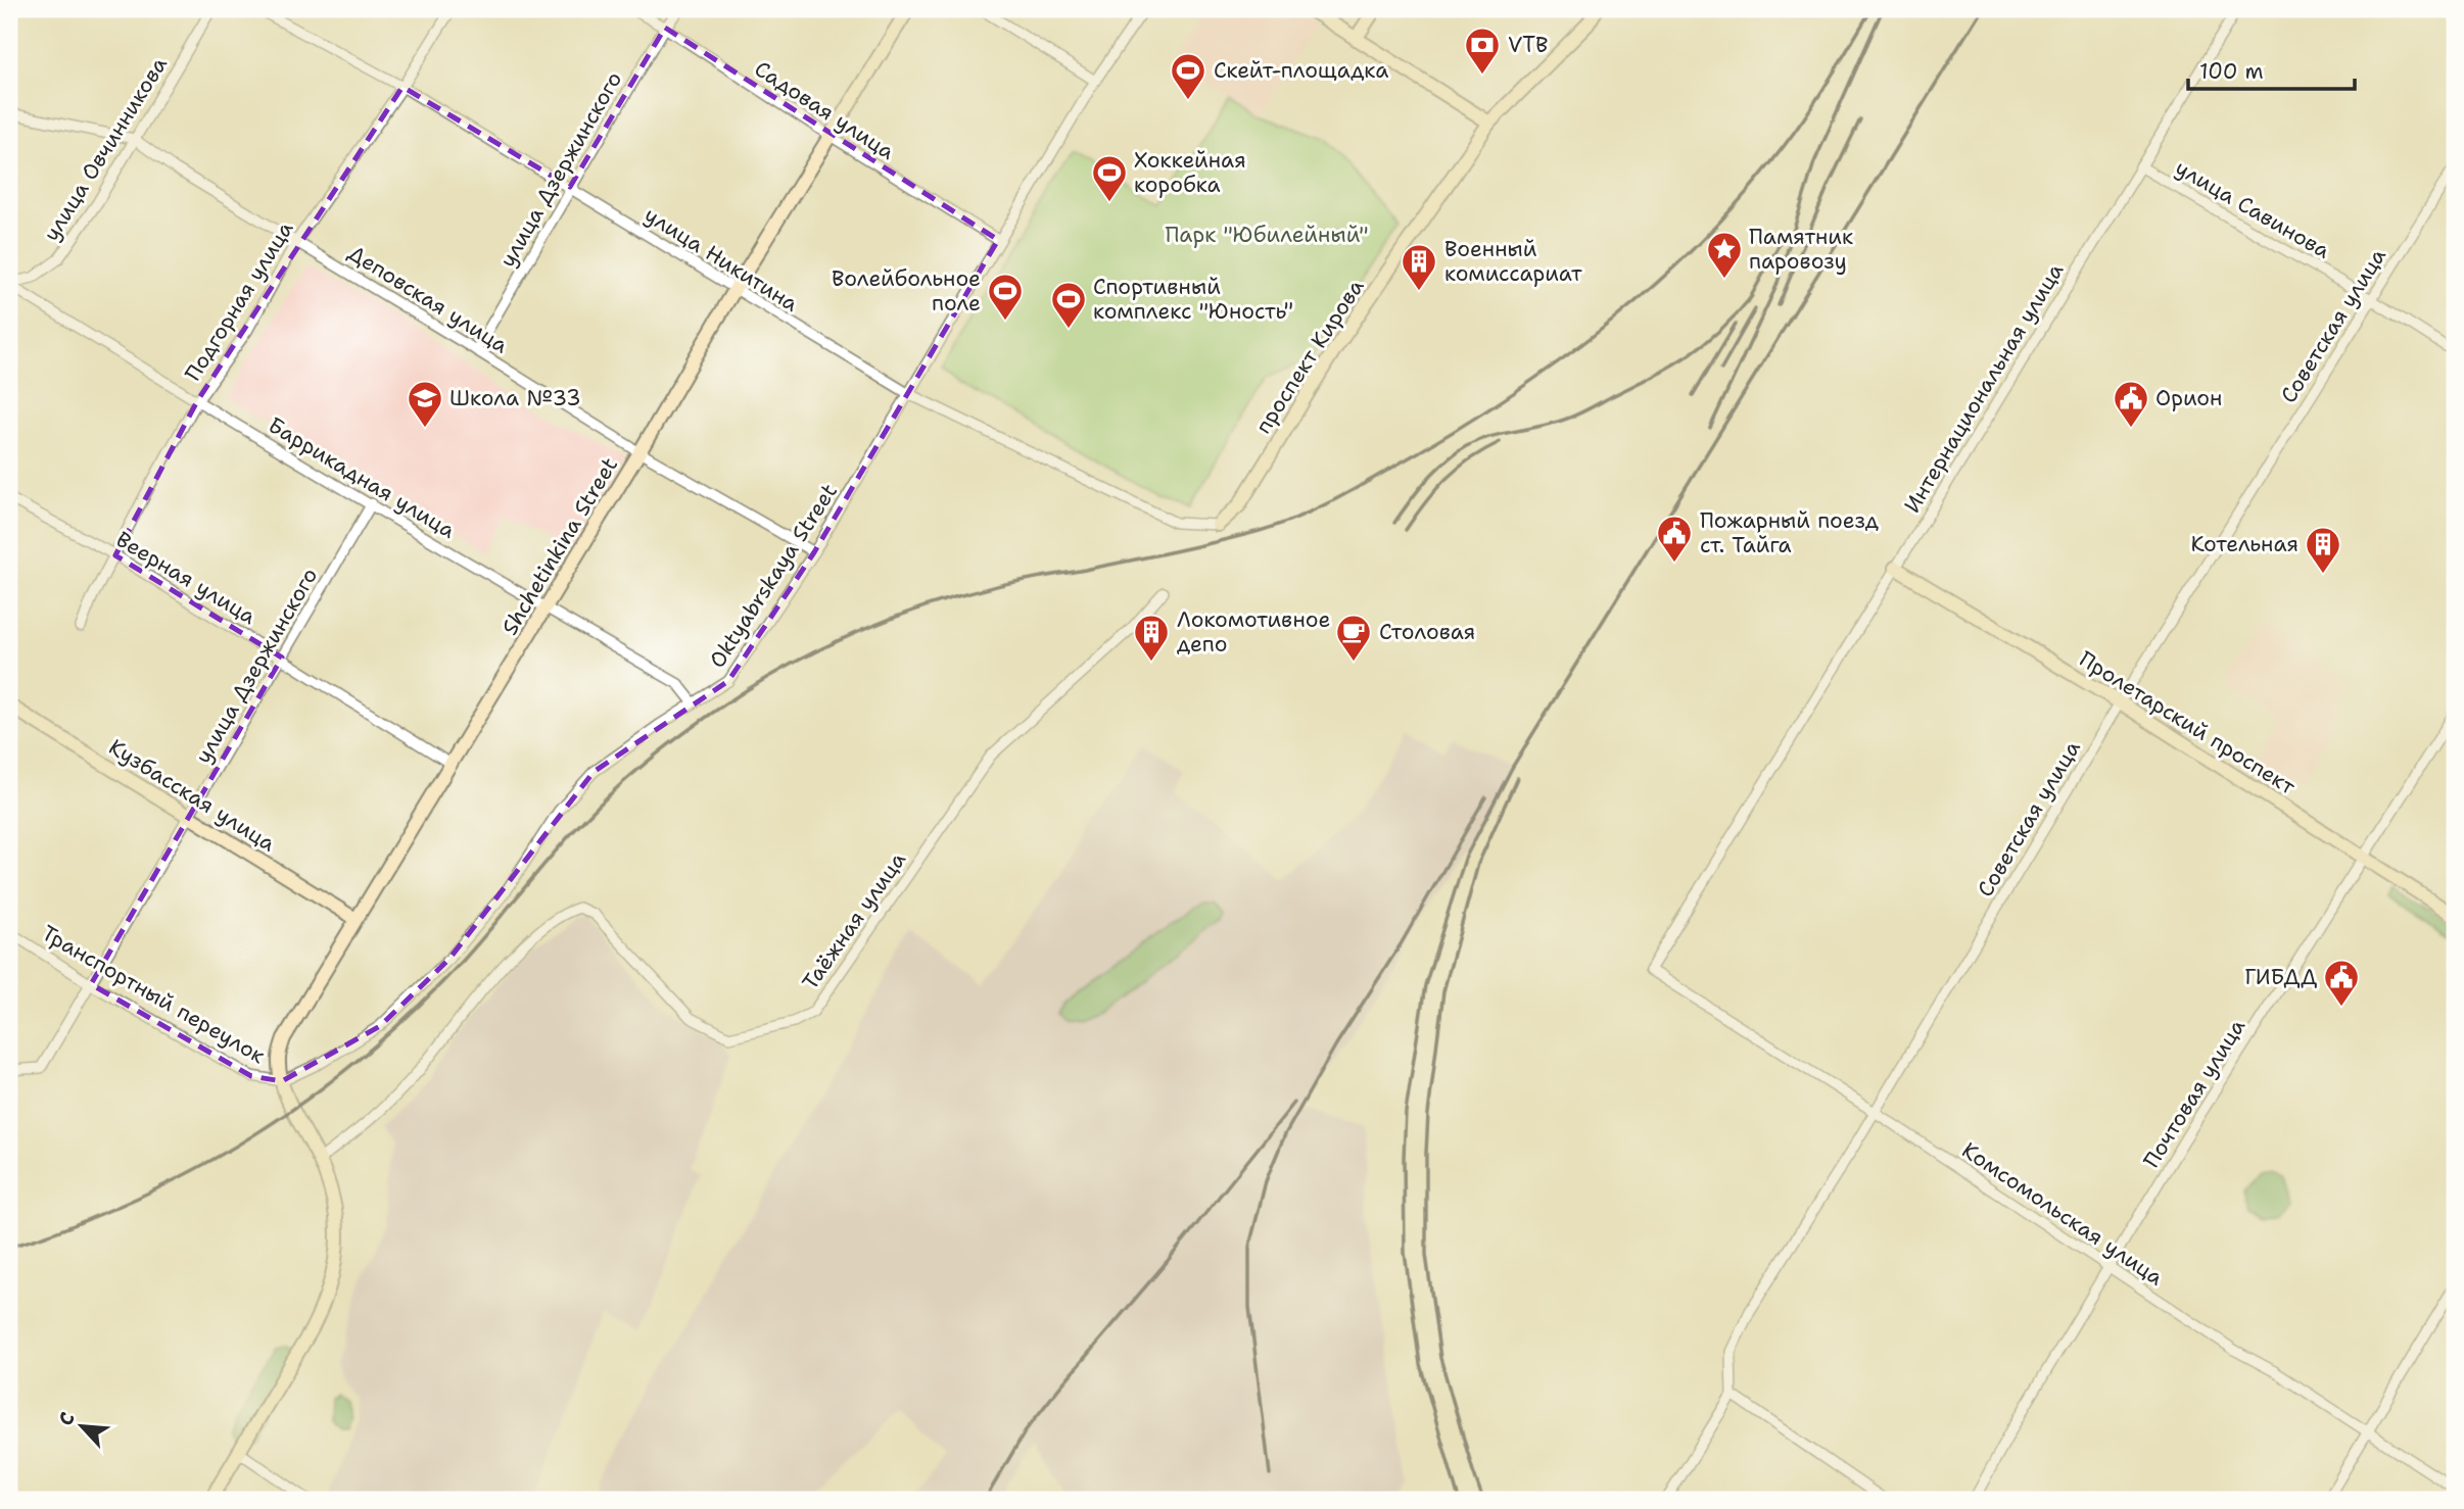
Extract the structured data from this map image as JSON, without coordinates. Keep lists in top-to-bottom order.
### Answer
{
  "streets": {
    "street": [
      "Садовая улица",
      "улица Овчинникова",
      "улица Дзержинского",
      "улица Савинова",
      "улица Никитина",
      "Деповская улица",
      "Подгорная улица",
      "Советская улица",
      "проспект Кирова",
      "Интернациональная улица",
      "Баррикадная улица",
      "Shchetinkina Street",
      "Oktyabrskaya Street",
      "Веерная улица",
      "Пролетарский проспект",
      "Кузбасская улица",
      "Таёжная улица",
      "Транспортный переулок",
      "Почтовая улица",
      "Комсомольская улица"
    ]
  },
  "crossings": [
    ["Садовая улица", "улица Дзержинского"],
    ["Садовая улица", "Shchetinkina Street"],
    ["Садовая улица", "Oktyabrskaya Street"],
    ["улица Овчинникова", "Деповская улица"],
    ["улица Овчинникова", "Баррикадная улица"],
    ["улица Дзержинского", "улица Никитина"],
    ["улица Дзержинского", "Деповская улица"],
    ["улица Дзержинского", "Баррикадная улица"],
    ["улица Дзержинского", "Веерная улица"],
    ["улица Дзержинского", "Кузбасская улица"],
    ["улица Дзержинского", "Транспортный переулок"],
    ["улица Савинова", "Советская улица"],
    ["улица Савинова", "Интернациональная улица"],
    ["улица Никитина", "Подгорная улица"],
    ["улица Никитина", "проспект Кирова"],
    ["улица Никитина", "Shchetinkina Street"],
    ["улица Никитина", "Oktyabrskaya Street"],
    ["Деповская улица", "Подгорная улица"],
    ["Деповская улица", "Shchetinkina Street"],
    ["Деповская улица", "Oktyabrskaya Street"],
    ["Подгорная улица", "Баррикадная улица"],
    ["Подгорная улица", "Веерная улица"],
    ["Советская улица", "Пролетарский проспект"],
    ["Советская улица", "Комсомольская улица"],
    ["Интернациональная улица", "Пролетарский проспект"],
    ["Интернациональная улица", "Комсомольская улица"],
    ["Баррикадная улица", "Shchetinkina Street"],
    ["Баррикадная улица", "Oktyabrskaya Street"],
    ["Shchetinkina Street", "Oktyabrskaya Street"],
    ["Shchetinkina Street", "Веерная улица"],
    ["Shchetinkina Street", "Кузбасская улица"],
    ["Shchetinkina Street", "Таёжная улица"],
    ["Shchetinkina Street", "Транспортный переулок"],
    ["Oktyabrskaya Street", "Транспортный переулок"],
    ["Пролетарский проспект", "Почтовая улица"],
    ["Почтовая улица", "Комсомольская улица"]
  ],
  "parks": ["Парк \"Юбилейный\""],
  "places": {
    "bank": ["VTB"],
    "sports": [
      "Скейт-площадка",
      "Хоккейная коробка",
      "Волейбольное поле",
      "Спортивный комплекс \"Юность\""
    ],
    "place": ["Памятник паровозу"],
    "building": ["Военный комиссариат", "Котельная", "Локомотивное депо"],
    "school or university": ["Школа №33"],
    "public building": ["Орион", "Пожарный поезд ст. Тайга", "ГИБДД"],
    "cafe": ["Столовая"]
  },
  "scale_bar": "100 m",
  "north": "top left"
}
